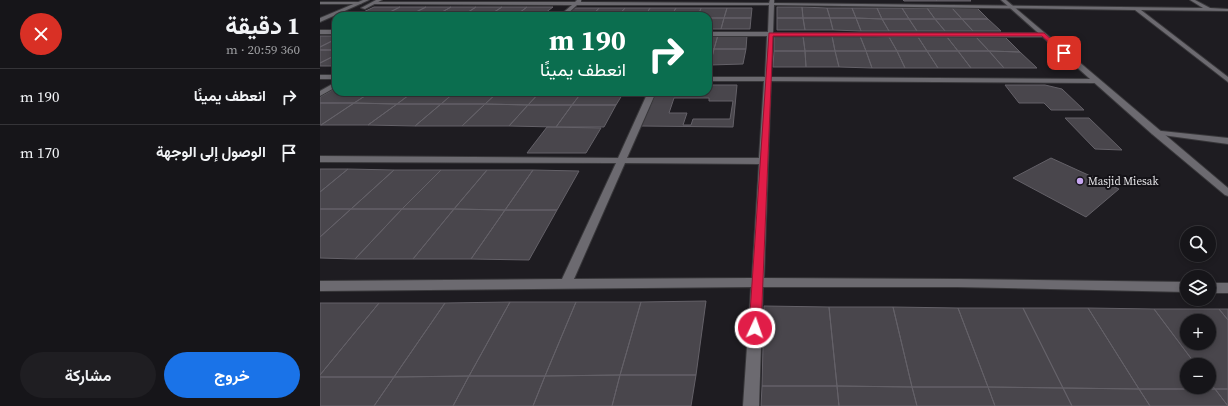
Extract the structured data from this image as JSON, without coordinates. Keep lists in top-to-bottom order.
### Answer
{
  "places": ["Masjid Miesak"],
  "page": {
    "heading": ["1 دقيقة", "360 m · 20:59"],
    "turn": ["190 m", "انعطف يمينًا"],
    "list": [
      {
        "name": "انعطف يمينًا",
        "value": "190 m"
      },
      {
        "name": "الوصول إلى الوجهة",
        "value": "170 m"
      }
    ],
    "map_buttons": ["+", "−"],
    "buttons": ["خروج", "مشاركة"]
  }
}
